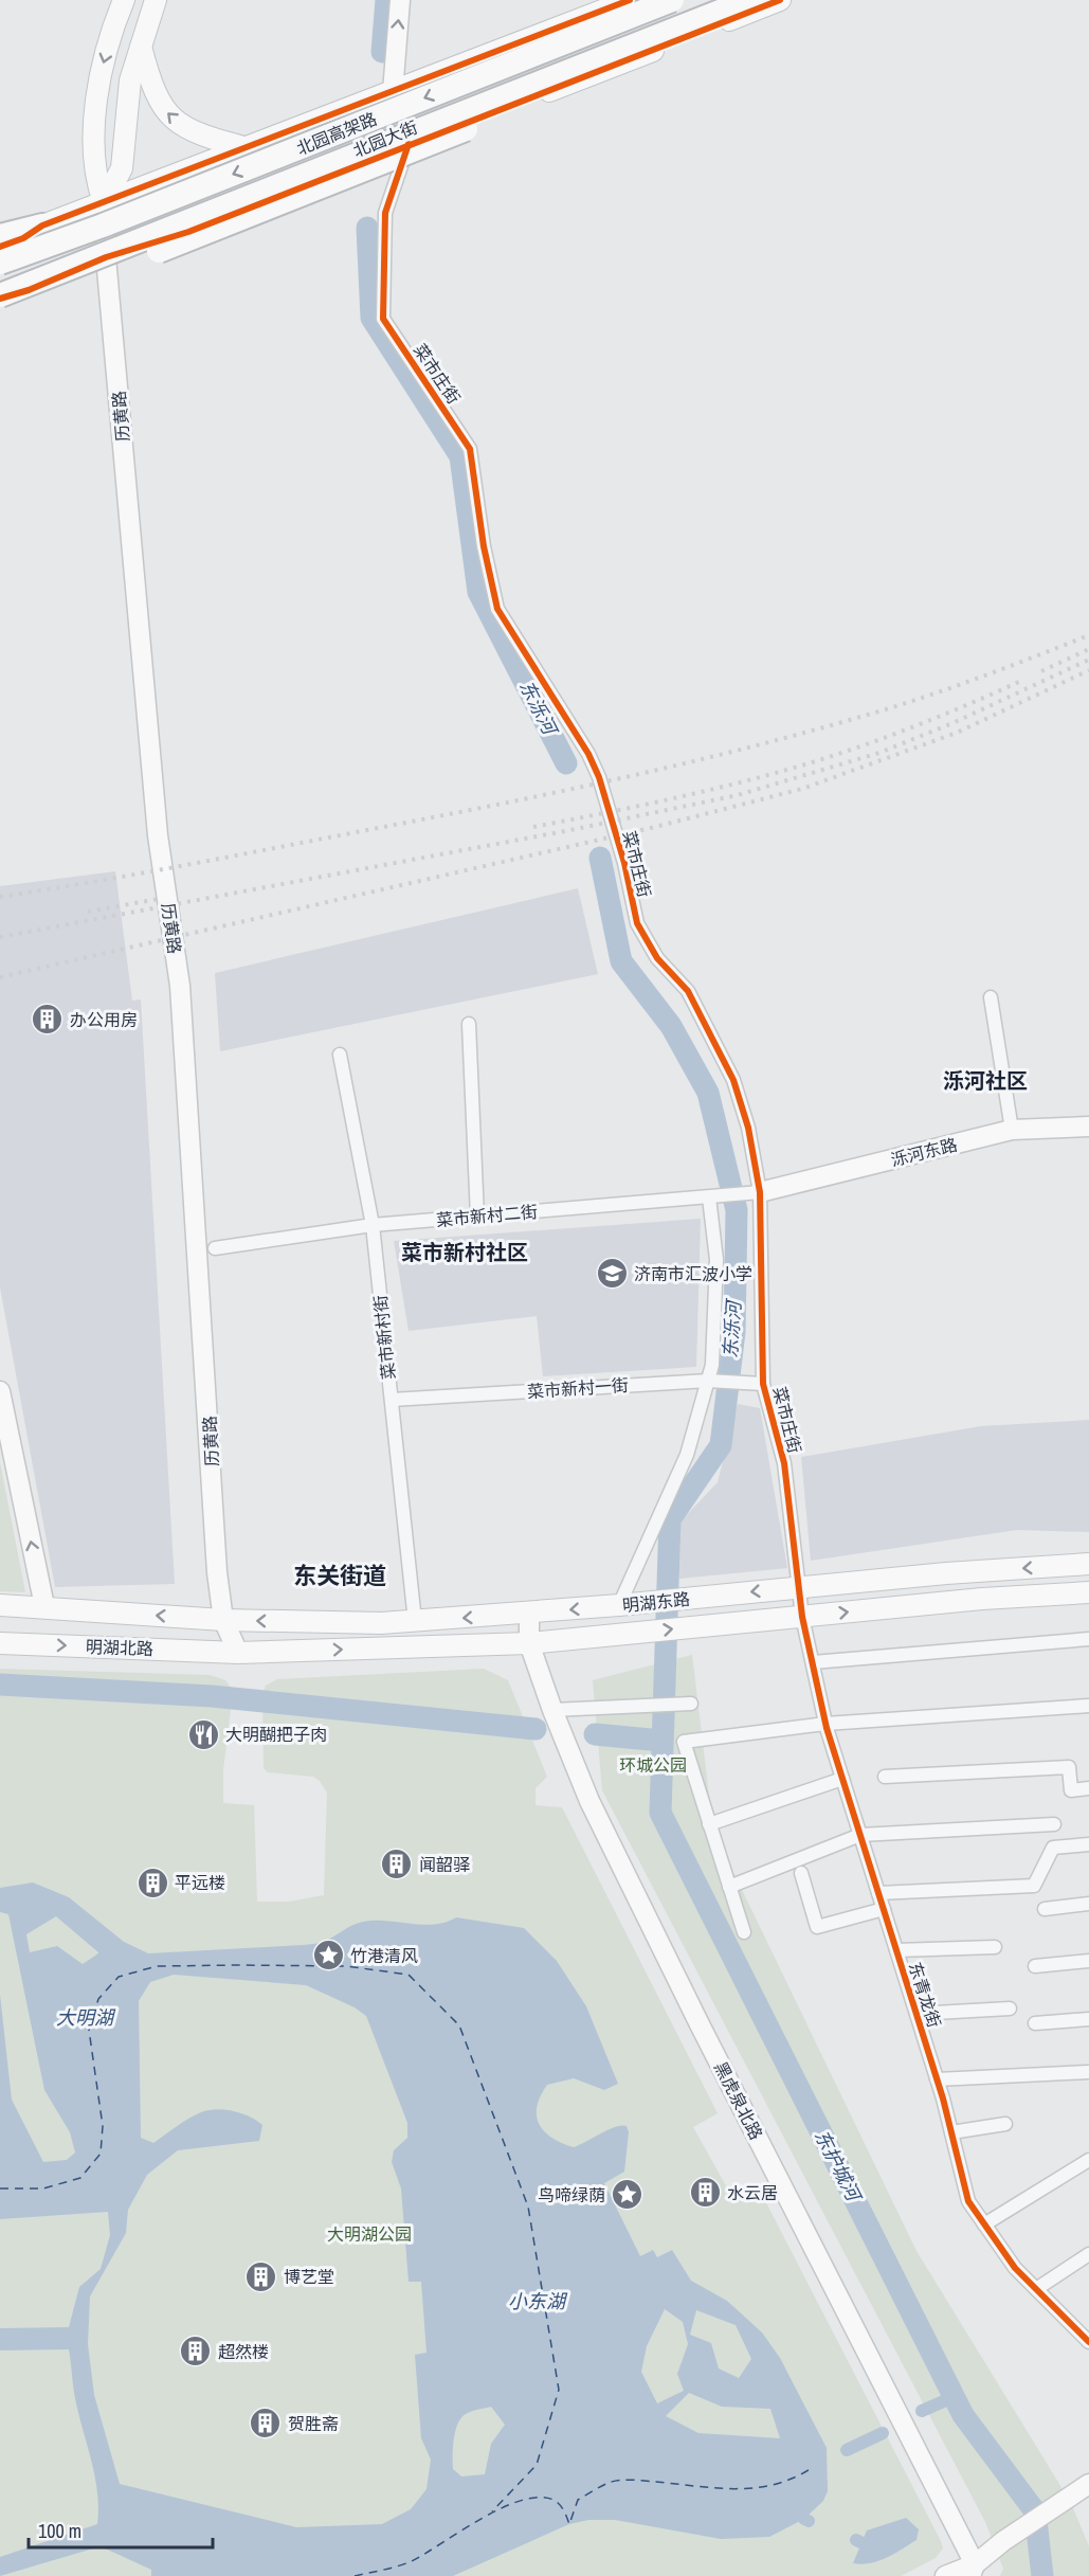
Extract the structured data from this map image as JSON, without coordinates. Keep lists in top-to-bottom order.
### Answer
{
  "streets": {
    "highway": ["北园高架路"],
    "main road": [
      "北园大街",
      "历黄路",
      "明湖东路",
      "明湖北路"
    ],
    "street": [
      "菜市庄街",
      "泺河东路",
      "菜市新村二街",
      "菜市新村街",
      "菜市新村一街",
      "东青龙街",
      "黑虎泉北路"
    ]
  },
  "crossings": [
    ["北园高架路", "北园大街"],
    ["北园大街", "菜市庄街"],
    ["北园大街", "历黄路"],
    ["菜市庄街", "泺河东路"],
    ["菜市庄街", "菜市新村二街"],
    ["菜市庄街", "菜市新村一街"],
    ["菜市庄街", "明湖东路"],
    ["菜市庄街", "东青龙街"],
    ["历黄路", "明湖东路"],
    ["历黄路", "明湖北路"],
    ["泺河东路", "菜市新村二街"],
    ["菜市新村二街", "菜市新村街"],
    ["菜市新村街", "菜市新村一街"],
    ["菜市新村街", "明湖东路"],
    ["明湖东路", "明湖北路"],
    ["明湖东路", "东青龙街"],
    ["明湖东路", "黑虎泉北路"]
  ],
  "districts": ["泺河社区", "菜市新村社区", "东关街道"],
  "water": [
    "东泺河",
    "大明湖",
    "东护城河",
    "小东湖"
  ],
  "parks": ["环城公园", "大明湖公园"],
  "places": {
    "building": [
      "办公用房",
      "闻韶驿",
      "平远楼",
      "水云居",
      "博艺堂",
      "超然楼",
      "贺胜斋"
    ],
    "school or university": ["济南市汇波小学"],
    "restaurant": ["大明醐把子肉"],
    "place": ["竹港清风", "鸟啼绿荫"]
  },
  "scale_bar": "100 m"
}
